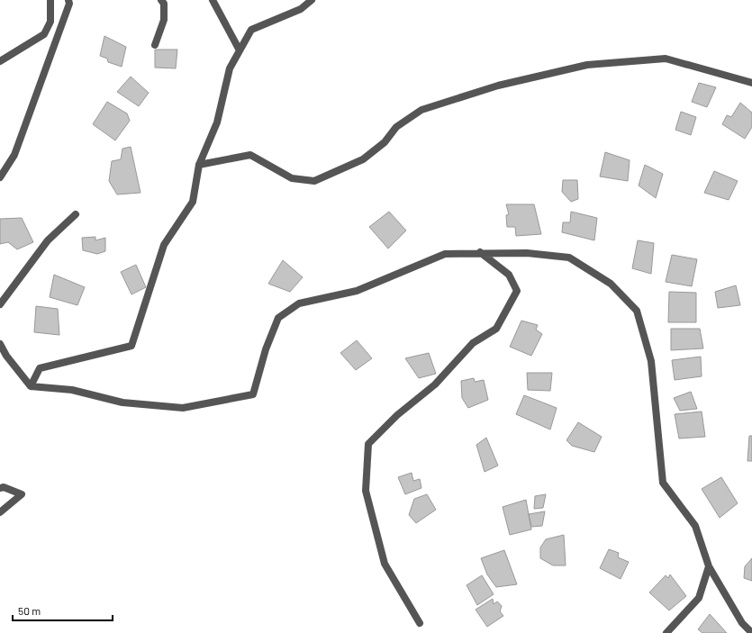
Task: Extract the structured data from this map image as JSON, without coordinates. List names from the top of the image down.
{
  "scale_bar": "50 m"
}
